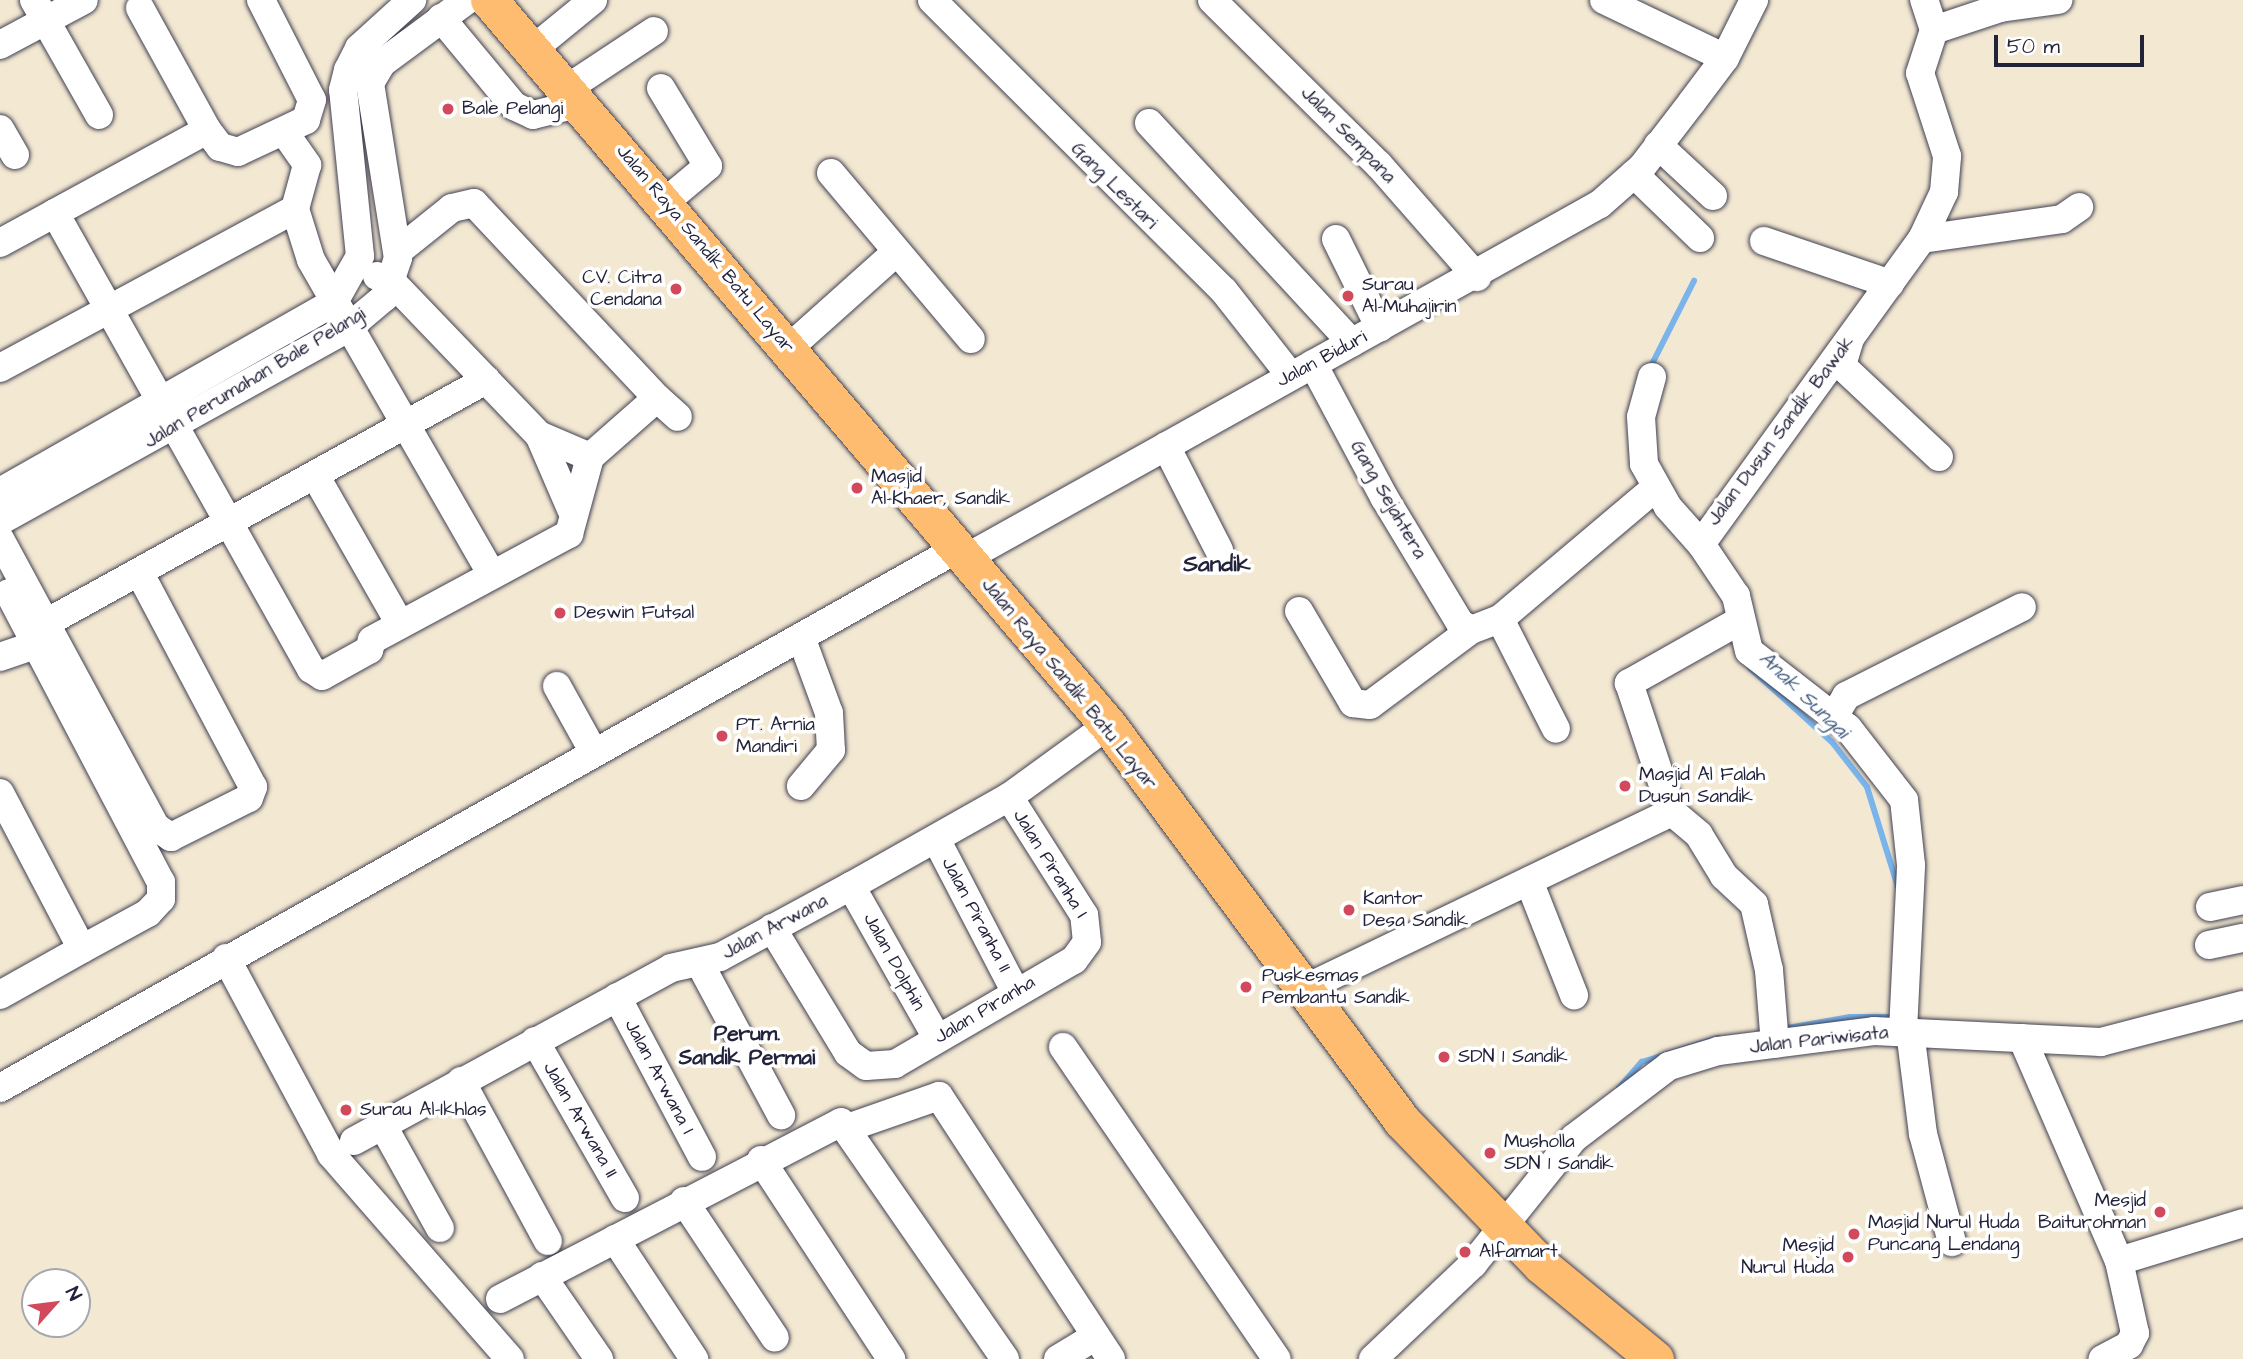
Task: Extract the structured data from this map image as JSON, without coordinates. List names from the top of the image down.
{
  "streets": {
    "main road": ["Jalan Raya Sandik Batu Layar"],
    "street": [
      "Jalan Sempana",
      "Gang Lestari",
      "Jalan Biduri",
      "Jalan Perumahan Bale Pelangi",
      "Jalan Dusun Sandik Bawak",
      "Gang Sejahtera",
      "Jalan Piranha I",
      "Jalan Piranha II",
      "Jalan Arwana",
      "Jalan Dolphin",
      "Jalan Piranha",
      "Jalan Pariwisata",
      "Jalan Arwana I",
      "Jalan Arwana II"
    ]
  },
  "crossings": [
    ["Jalan Sempana", "Jalan Biduri"],
    ["Gang Lestari", "Jalan Biduri"],
    ["Gang Lestari", "Gang Sejahtera"],
    ["Jalan Raya Sandik Batu Layar", "Jalan Biduri"],
    ["Jalan Raya Sandik Batu Layar", "Jalan Arwana"],
    ["Jalan Raya Sandik Batu Layar", "Jalan Pariwisata"],
    ["Jalan Biduri", "Gang Sejahtera"],
    ["Jalan Dusun Sandik Bawak", "Jalan Pariwisata"],
    ["Jalan Piranha I", "Jalan Arwana"],
    ["Jalan Piranha I", "Jalan Piranha"],
    ["Jalan Piranha II", "Jalan Arwana"],
    ["Jalan Piranha II", "Jalan Piranha"],
    ["Jalan Arwana", "Jalan Dolphin"],
    ["Jalan Arwana", "Jalan Piranha"],
    ["Jalan Arwana", "Jalan Arwana I"],
    ["Jalan Arwana", "Jalan Arwana II"],
    ["Jalan Dolphin", "Jalan Piranha"]
  ],
  "districts": ["Sandik", "Perum. Sandik Permai"],
  "water": ["Anak Sungai"],
  "places": [
    "Bale Pelangi",
    "CV. Citra Cendana",
    "Surau Al-Muhajirin",
    "Masjid Al-Khaer, Sandik",
    "Deswin Futsal",
    "PT. Arnia Mandiri",
    "Masjid Al Falah Dusun Sandik",
    "Kantor Desa Sandik",
    "Puskesmas Pembantu Sandik",
    "SDN 1 Sandik",
    "Surau Al-Ikhlas",
    "Musholla SDN 1 Sandik",
    "Mesjid Baiturohman",
    "Masjid Nurul Huda Puncang Lendang",
    "Alfamart",
    "Mesjid Nurul Huda"
  ],
  "scale_bar": "50 m",
  "north": "top right"
}
